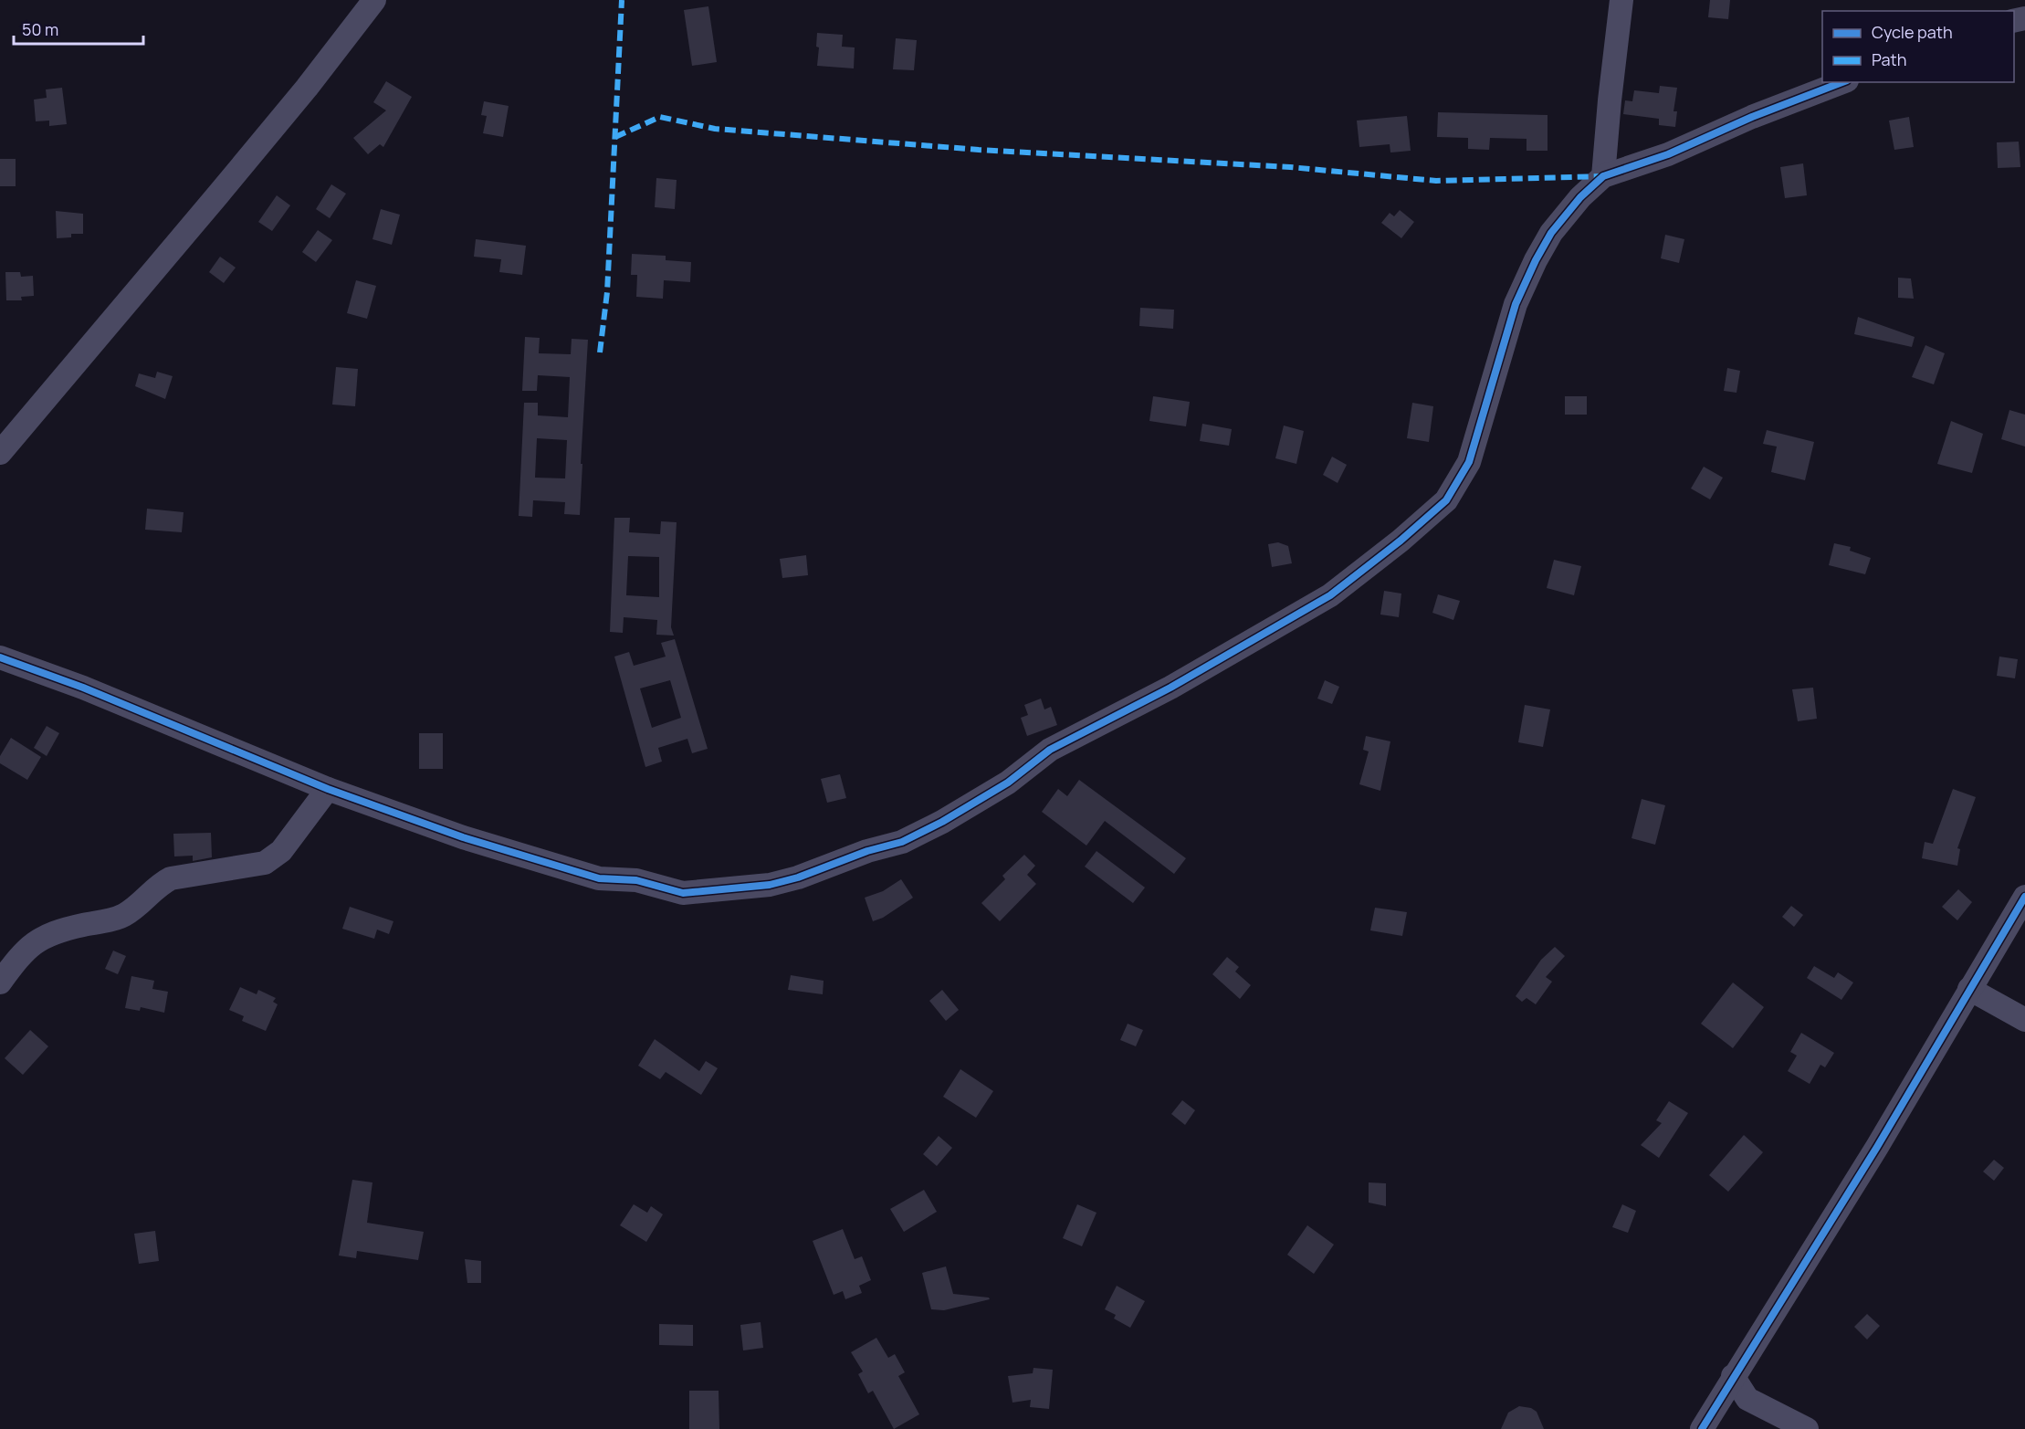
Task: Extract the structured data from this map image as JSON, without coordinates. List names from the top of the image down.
{
  "legend": ["Cycle path", "Path"],
  "scale_bar": "50 m"
}
